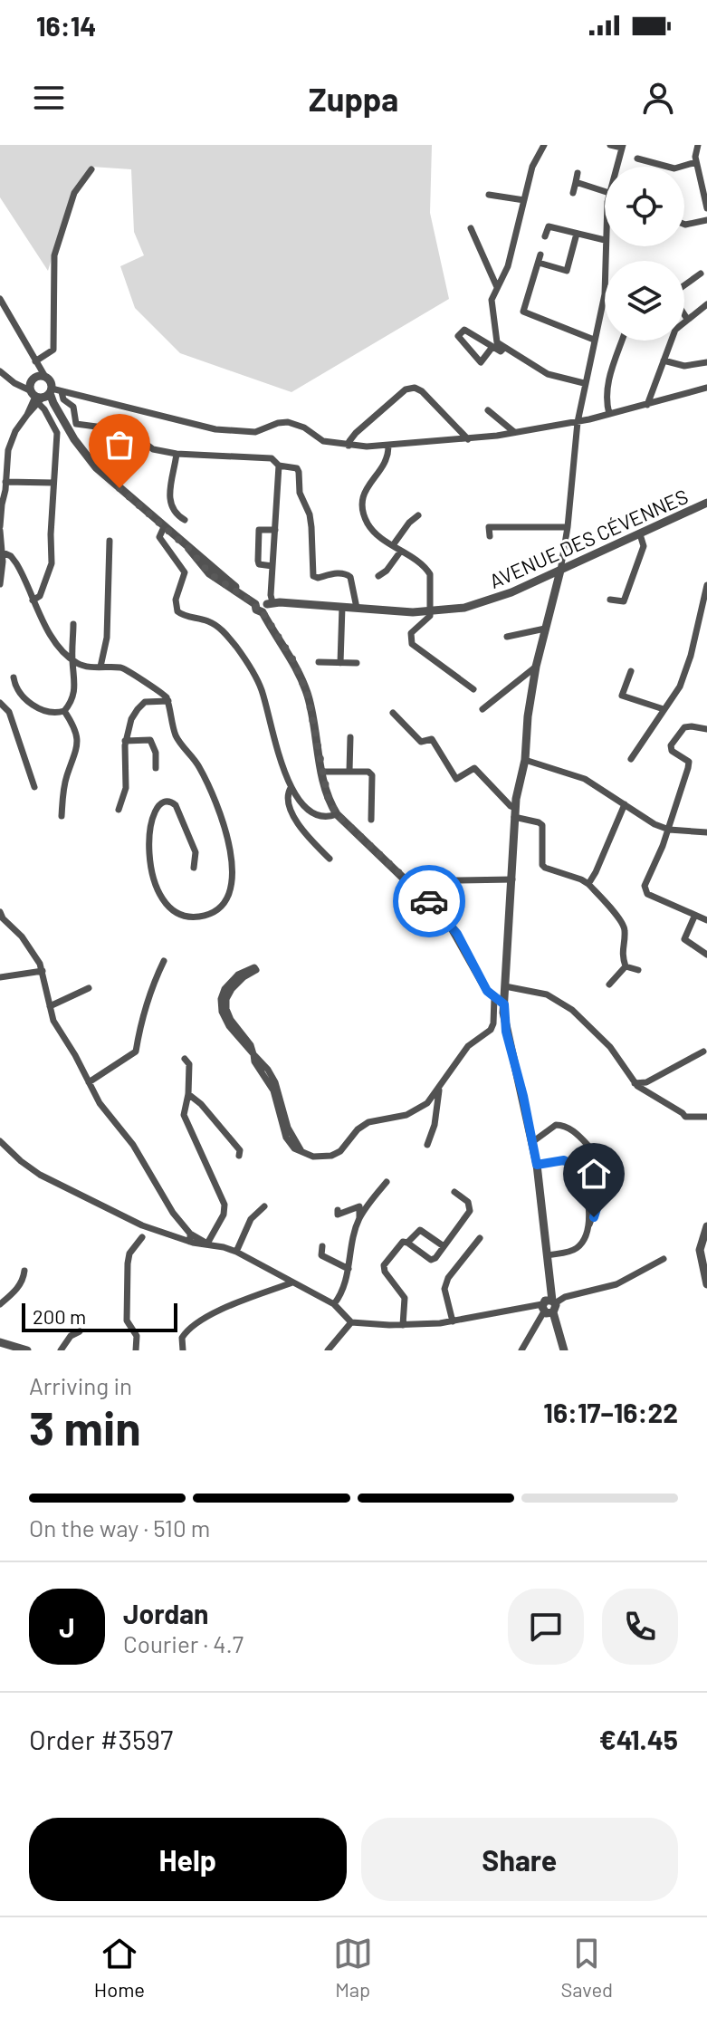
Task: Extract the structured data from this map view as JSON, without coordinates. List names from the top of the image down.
{
  "streets": {
    "street": ["AVENUE DES CÉVENNES"]
  },
  "scale_bar": "200 m",
  "page": {
    "status": "16:14",
    "header": "Zuppa",
    "scale": "200 m",
    "heading": ["3 min", "Arriving in", "16:17–16:22"],
    "panel": [
      "Jordan",
      "Courier · 4.7",
      "Order #3597",
      "€41.45"
    ],
    "bar": "On the way · 510 m",
    "round": "J",
    "buttons": ["Help", "Share"],
    "tabs": ["Home", "Map", "Saved"]
  }
}
